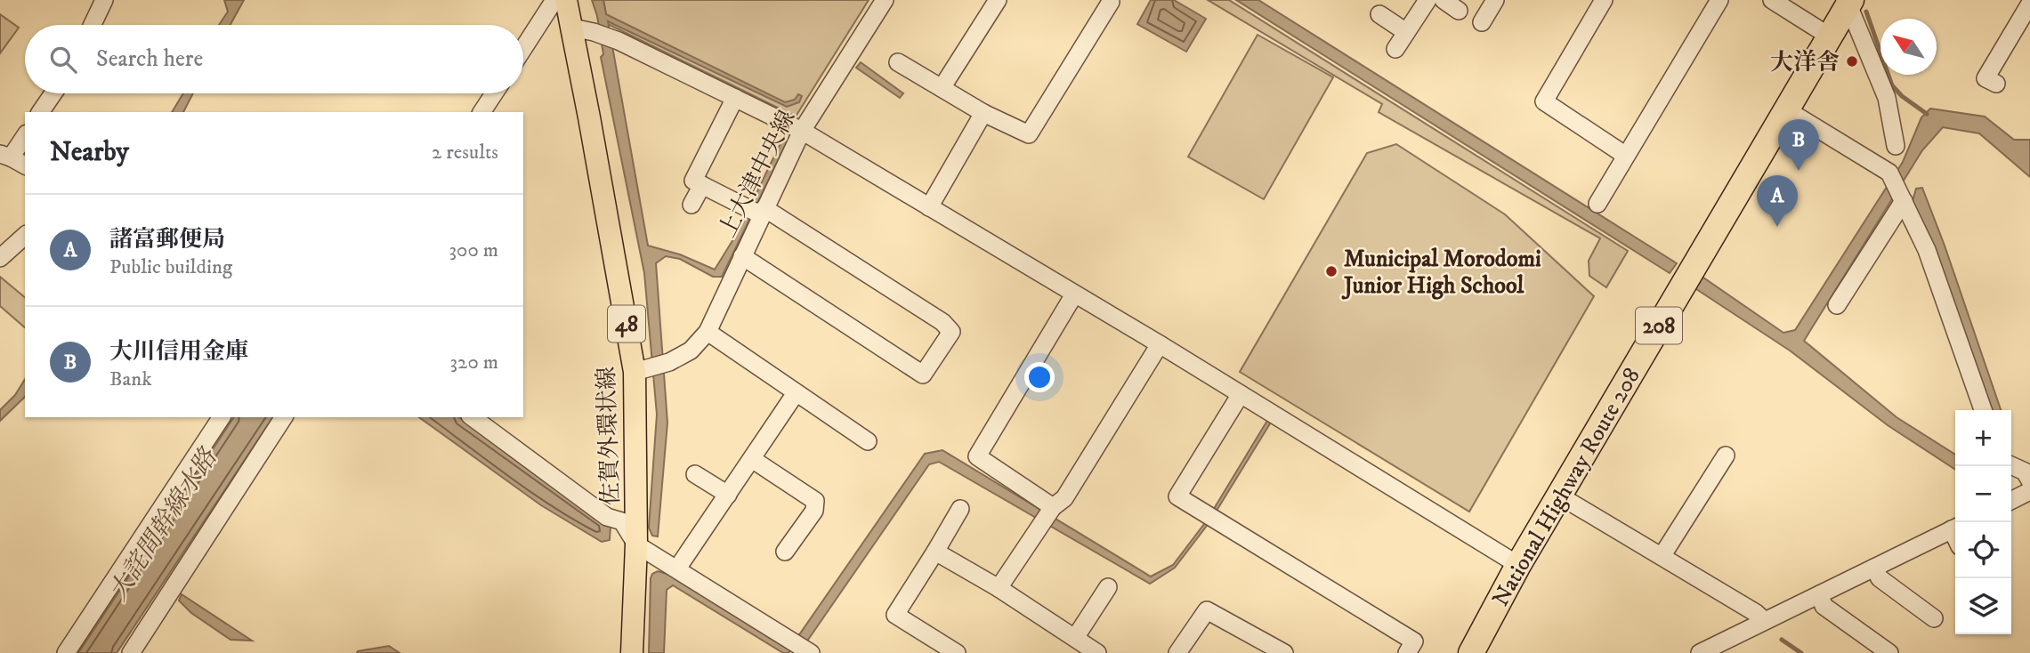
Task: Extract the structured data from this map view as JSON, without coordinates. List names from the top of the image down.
{
  "streets": {
    "highway": ["208", "National Highway Route 208"],
    "main road": ["48", "佐賀外環状線"],
    "street": ["上大津中央線"]
  },
  "crossings": [
    ["上大津中央線", "佐賀外環状線"]
  ],
  "water": ["大詫間幹線水路"],
  "places": ["大洋舎", "Municipal Morodomi Junior High School"],
  "north": "top left",
  "page": {
    "search": "Search here",
    "heading": ["Nearby", "2 results"],
    "pins": ["B", "A"],
    "list": [
      {
        "mark": "A",
        "name": "諸富郵便局",
        "note": "Public building",
        "value": "300 m"
      },
      {
        "mark": "B",
        "name": "大川信用金庫",
        "note": "Bank",
        "value": "320 m"
      }
    ],
    "map_buttons": ["+", "−"]
  }
}
